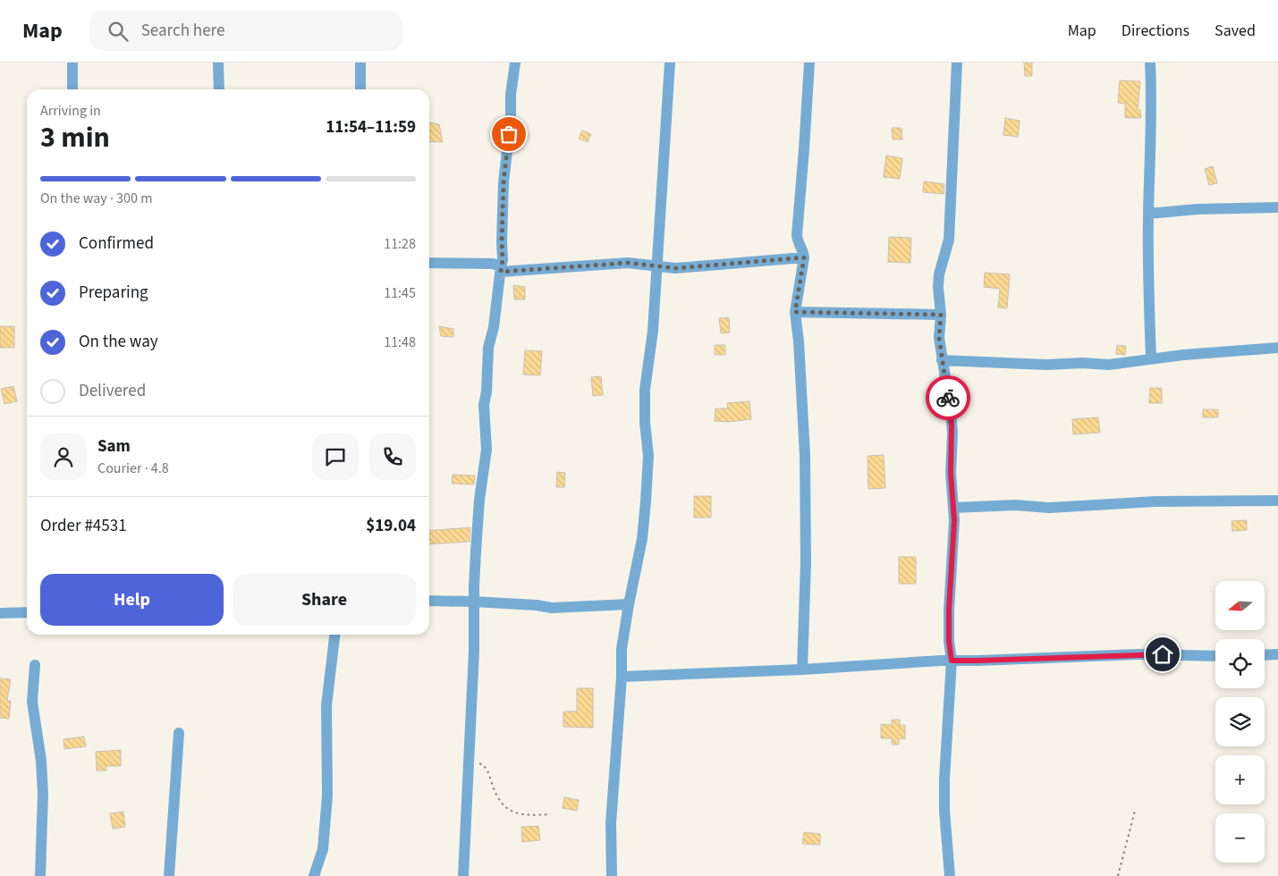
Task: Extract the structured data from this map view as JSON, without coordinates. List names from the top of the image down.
{
  "north": "left",
  "page": {
    "header": "Map",
    "search": "Search here",
    "nav": ["Map", "Directions", "Saved"],
    "heading": ["3 min", "Arriving in", "11:54–11:59"],
    "panel": [
      "Sam",
      "Courier · 4.8",
      "Order #4531",
      "$19.04"
    ],
    "bar": "On the way · 300 m",
    "list": [
      ["Confirmed", "11:28"],
      ["Preparing", "11:45"],
      ["On the way", "11:48"],
      "Delivered"
    ],
    "buttons": ["Help", "Share"],
    "map_buttons": ["+", "−"]
  }
}
